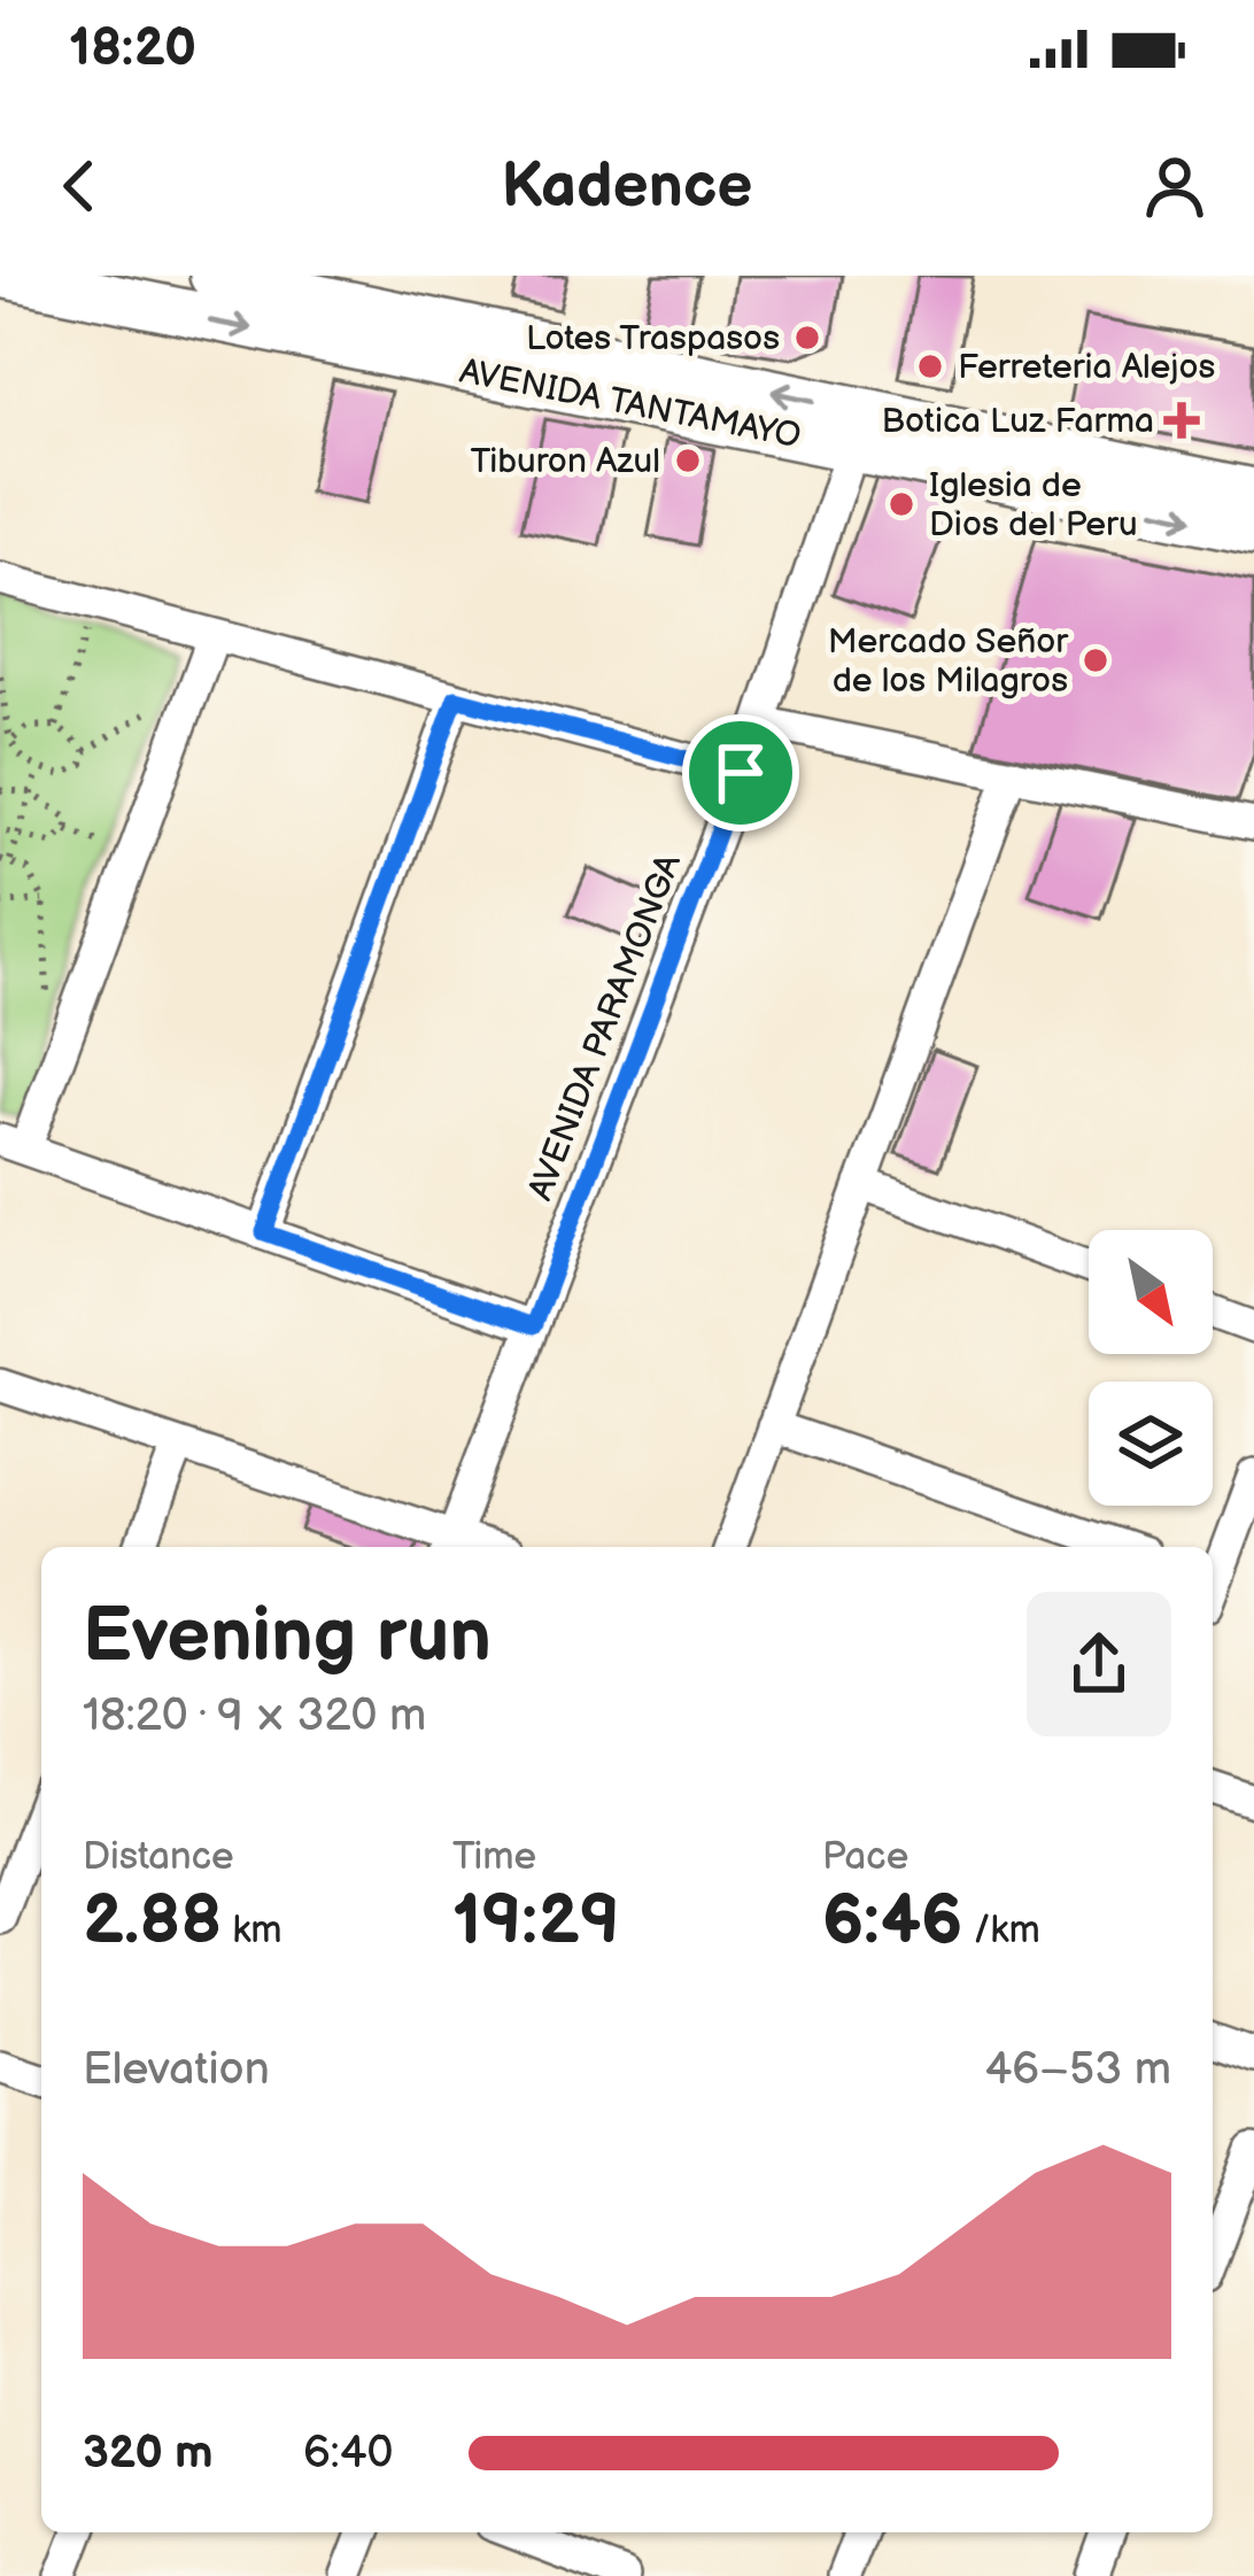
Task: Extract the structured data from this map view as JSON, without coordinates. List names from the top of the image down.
{
  "streets": {
    "street": ["AVENIDA TANTAMAYO", "AVENIDA PARAMONGA"]
  },
  "crossings": [
    ["AVENIDA TANTAMAYO", "AVENIDA PARAMONGA"]
  ],
  "places": {
    "other": [
      "Lotes Traspasos",
      "Ferreteria Alejos",
      "Tiburon Azul",
      "Iglesia de Dios del Peru",
      "Mercado Señor de los Milagros"
    ],
    "health": ["Botica Luz Farma"]
  },
  "north": "bottom right",
  "page": {
    "status": "18:20",
    "header": "Kadence",
    "heading": ["Evening run", "18:20 · 9 × 320 m"],
    "stats": [
      ["Distance", "2.88 km"],
      ["Time", "19:29"],
      ["Pace", "6:46 /km"]
    ],
    "chart": ["Elevation", "46–53 m"],
    "list": [
      {
        "name": "320 m",
        "note": "6:40"
      }
    ]
  }
}
